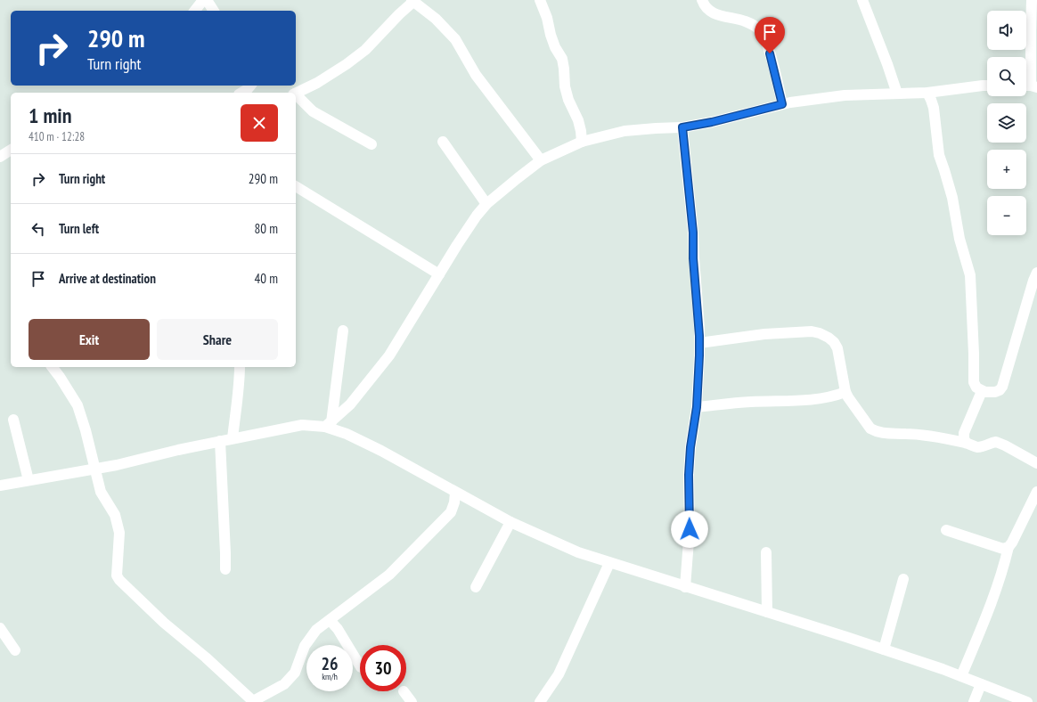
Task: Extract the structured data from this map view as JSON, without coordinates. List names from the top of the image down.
{
  "page": {
    "map_buttons": ["+", "−"],
    "turn": ["290 m", "Turn right"],
    "heading": ["1 min", "410 m · 12:28"],
    "list": [
      {
        "name": "Turn right",
        "value": "290 m"
      },
      {
        "name": "Turn left",
        "value": "80 m"
      },
      {
        "name": "Arrive at destination",
        "value": "40 m"
      }
    ],
    "buttons": ["Exit", "Share"],
    "speed": "26 km/h",
    "limit": "30"
  }
}
